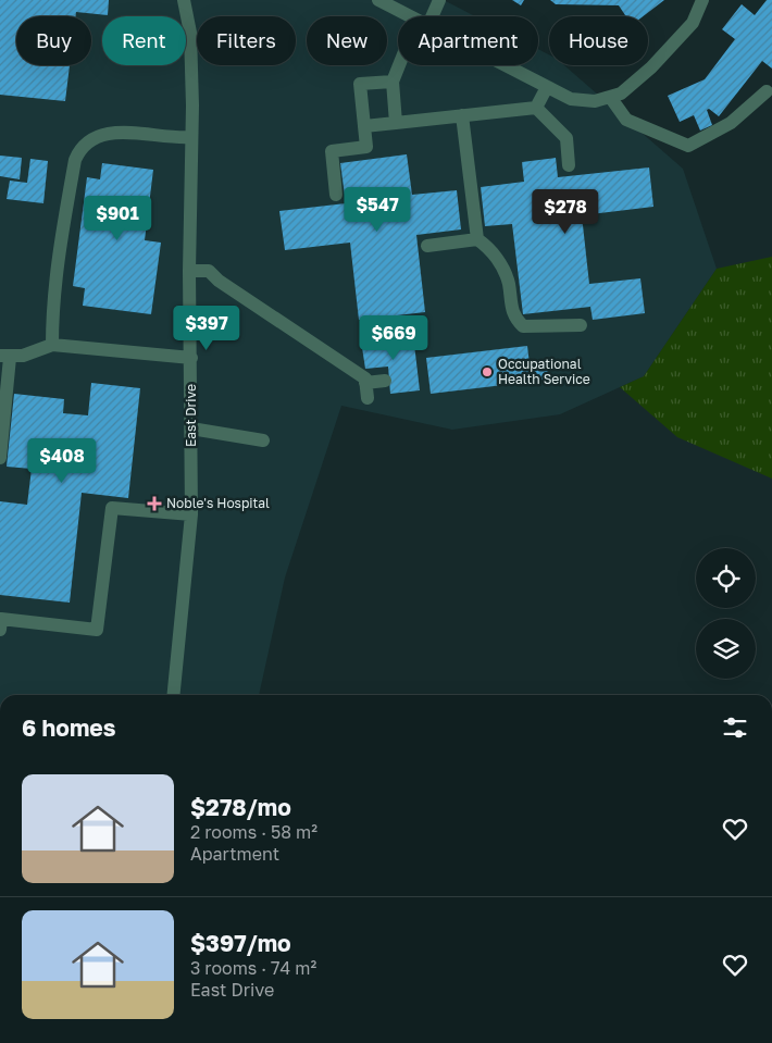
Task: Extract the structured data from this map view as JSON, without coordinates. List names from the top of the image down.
{
  "streets": {
    "street": ["East Drive"]
  },
  "places": {
    "other": ["Occupational Health Service"],
    "health": ["Noble's Hospital"]
  },
  "page": {
    "chip": [
      "Buy",
      "Rent",
      "Filters",
      "New",
      "Apartment",
      "House"
    ],
    "price": [
      "$547",
      "$278",
      "$901",
      "$397",
      "$669",
      "$408"
    ],
    "heading": "6 homes",
    "list": [
      {
        "name": "$278/mo",
        "note": "2 rooms · 58 m² · Apartment"
      },
      {
        "name": "$397/mo",
        "note": "3 rooms · 74 m² · East Drive"
      }
    ]
  }
}
